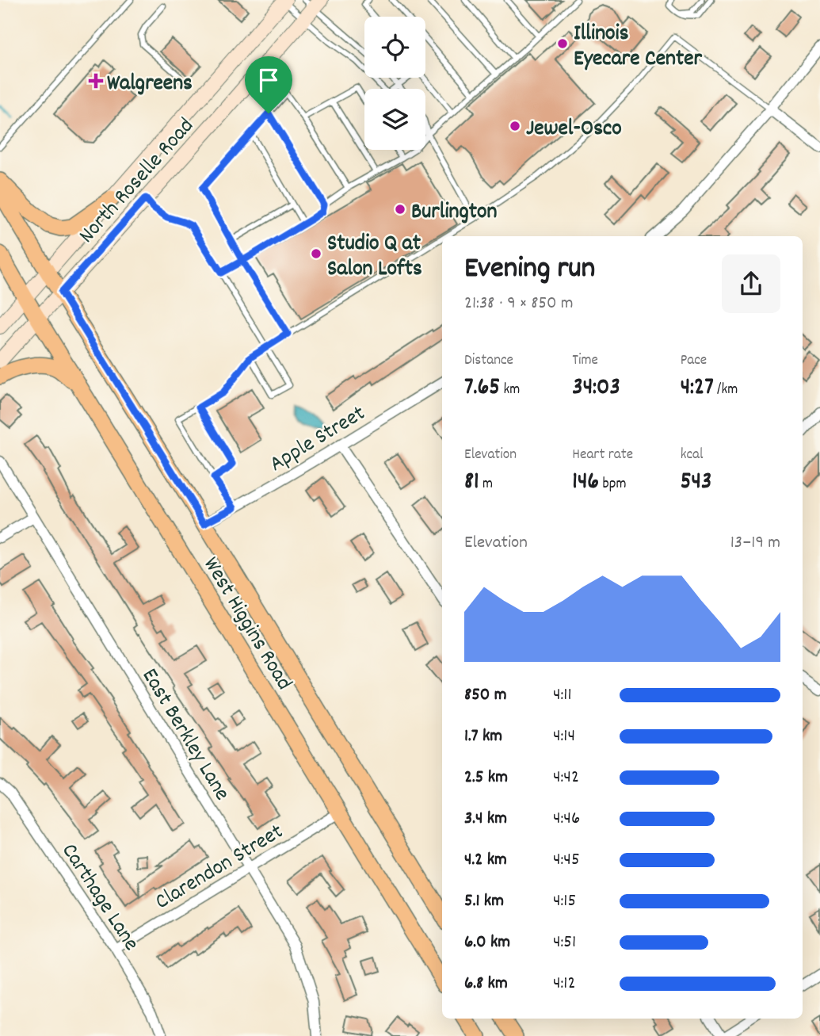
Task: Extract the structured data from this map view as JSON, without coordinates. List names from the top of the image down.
{
  "streets": {
    "main road": ["North Roselle Road", "West Higgins Road"],
    "street": [
      "Apple Street",
      "East Berkley Lane",
      "Clarendon Street",
      "Carthage Lane"
    ]
  },
  "crossings": [
    ["North Roselle Road", "West Higgins Road"],
    ["Apple Street", "West Higgins Road"],
    ["West Higgins Road", "Clarendon Street"],
    ["East Berkley Lane", "Clarendon Street"],
    ["Clarendon Street", "Carthage Lane"]
  ],
  "places": {
    "other": [
      "Illinois Eyecare Center",
      "Jewel-Osco",
      "Burlington",
      "Studio Q at Salon Lofts"
    ],
    "health": ["Walgreens"]
  },
  "page": {
    "heading": ["Evening run", "21:38 · 9 × 850 m"],
    "stats": [
      ["Distance", "7.65 km"],
      ["Time", "34:03"],
      ["Pace", "4:27 /km"],
      ["Elevation", "81 m"],
      ["Heart rate", "146 bpm"],
      ["kcal", "543"]
    ],
    "chart": ["Elevation", "13–19 m"],
    "list": [
      {
        "name": "850 m",
        "note": "4:11"
      },
      {
        "name": "1.7 km",
        "note": "4:14"
      },
      {
        "name": "2.5 km",
        "note": "4:42"
      },
      {
        "name": "3.4 km",
        "note": "4:46"
      },
      {
        "name": "4.2 km",
        "note": "4:45"
      },
      {
        "name": "5.1 km",
        "note": "4:15"
      },
      {
        "name": "6.0 km",
        "note": "4:51"
      },
      {
        "name": "6.8 km",
        "note": "4:12"
      }
    ]
  }
}
